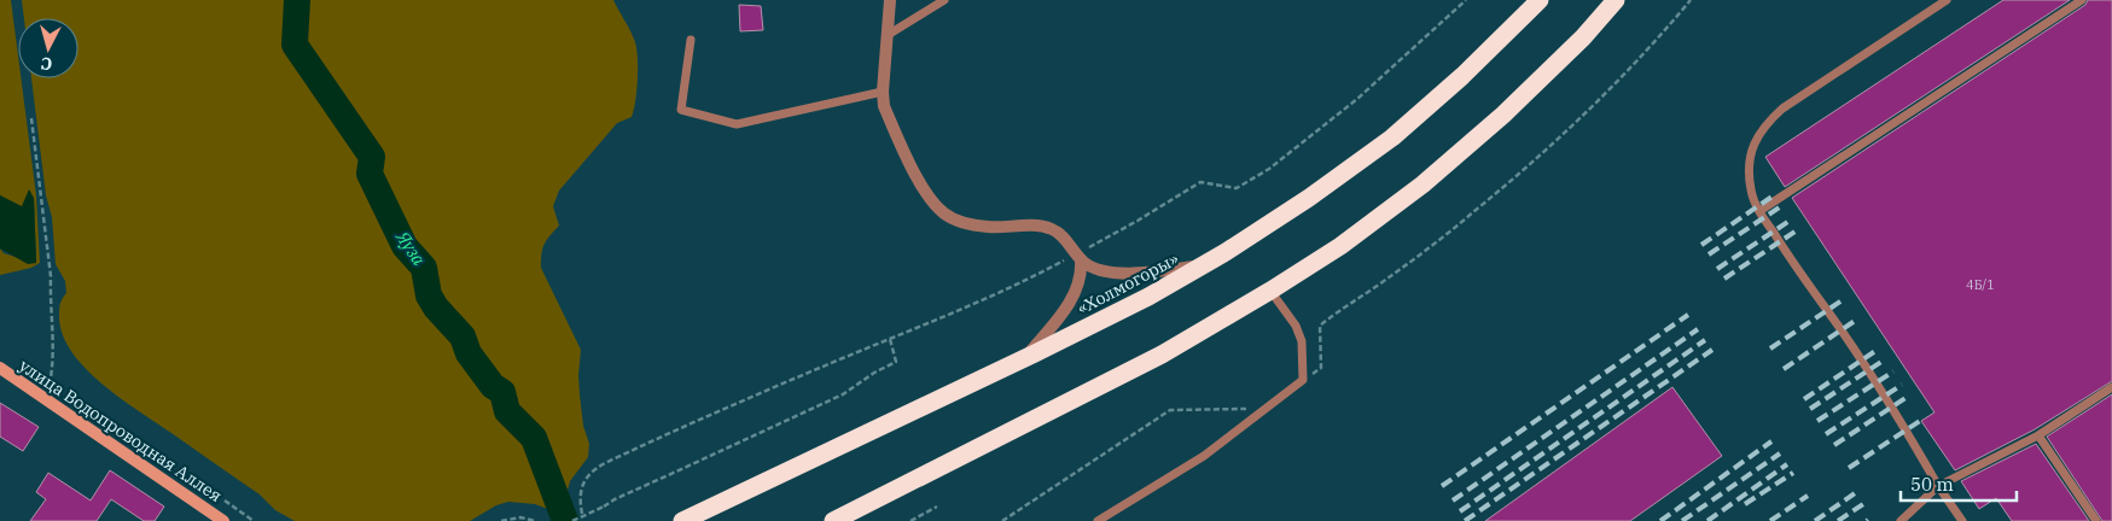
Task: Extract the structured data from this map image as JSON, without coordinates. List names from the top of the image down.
{
  "streets": {
    "highway": ["«Холмогоры»"],
    "street": ["улица Водопроводная Аллея"]
  },
  "water": ["Яуза"],
  "house_numbers": ["4Б/1"],
  "scale_bar": "50 m",
  "north": "bottom"
}
